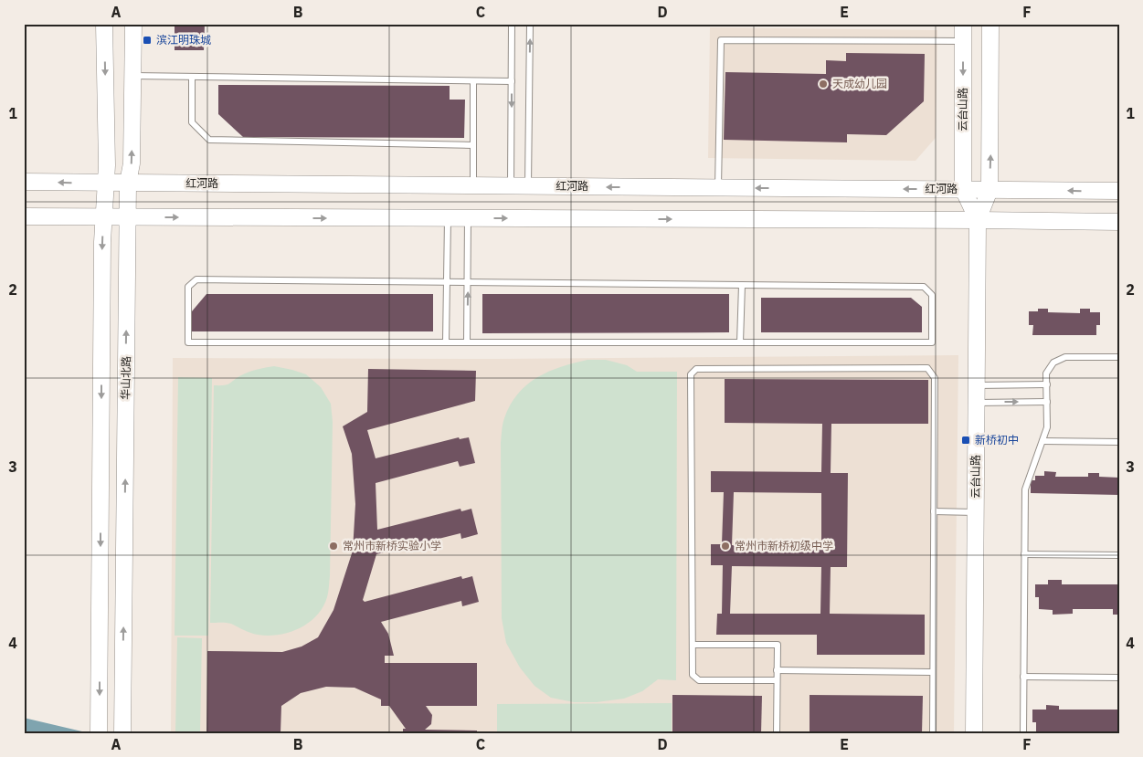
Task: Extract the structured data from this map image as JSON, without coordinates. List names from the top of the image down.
{
  "streets": {
    "street": ["云台山路", "红河路", "华山北路"]
  },
  "crossings": [
    ["云台山路", "红河路"],
    ["红河路", "华山北路"]
  ],
  "places": {
    "transit": ["滨江明珠城", "新桥初中"],
    "other": ["天成幼儿园", "常州市新桥实验小学", "常州市新桥初级中学"]
  },
  "grid": {
    "columns": [
      "A",
      "B",
      "C",
      "D",
      "E",
      "F"
    ],
    "rows": [
      "1",
      "2",
      "3",
      "4"
    ]
  }
}
